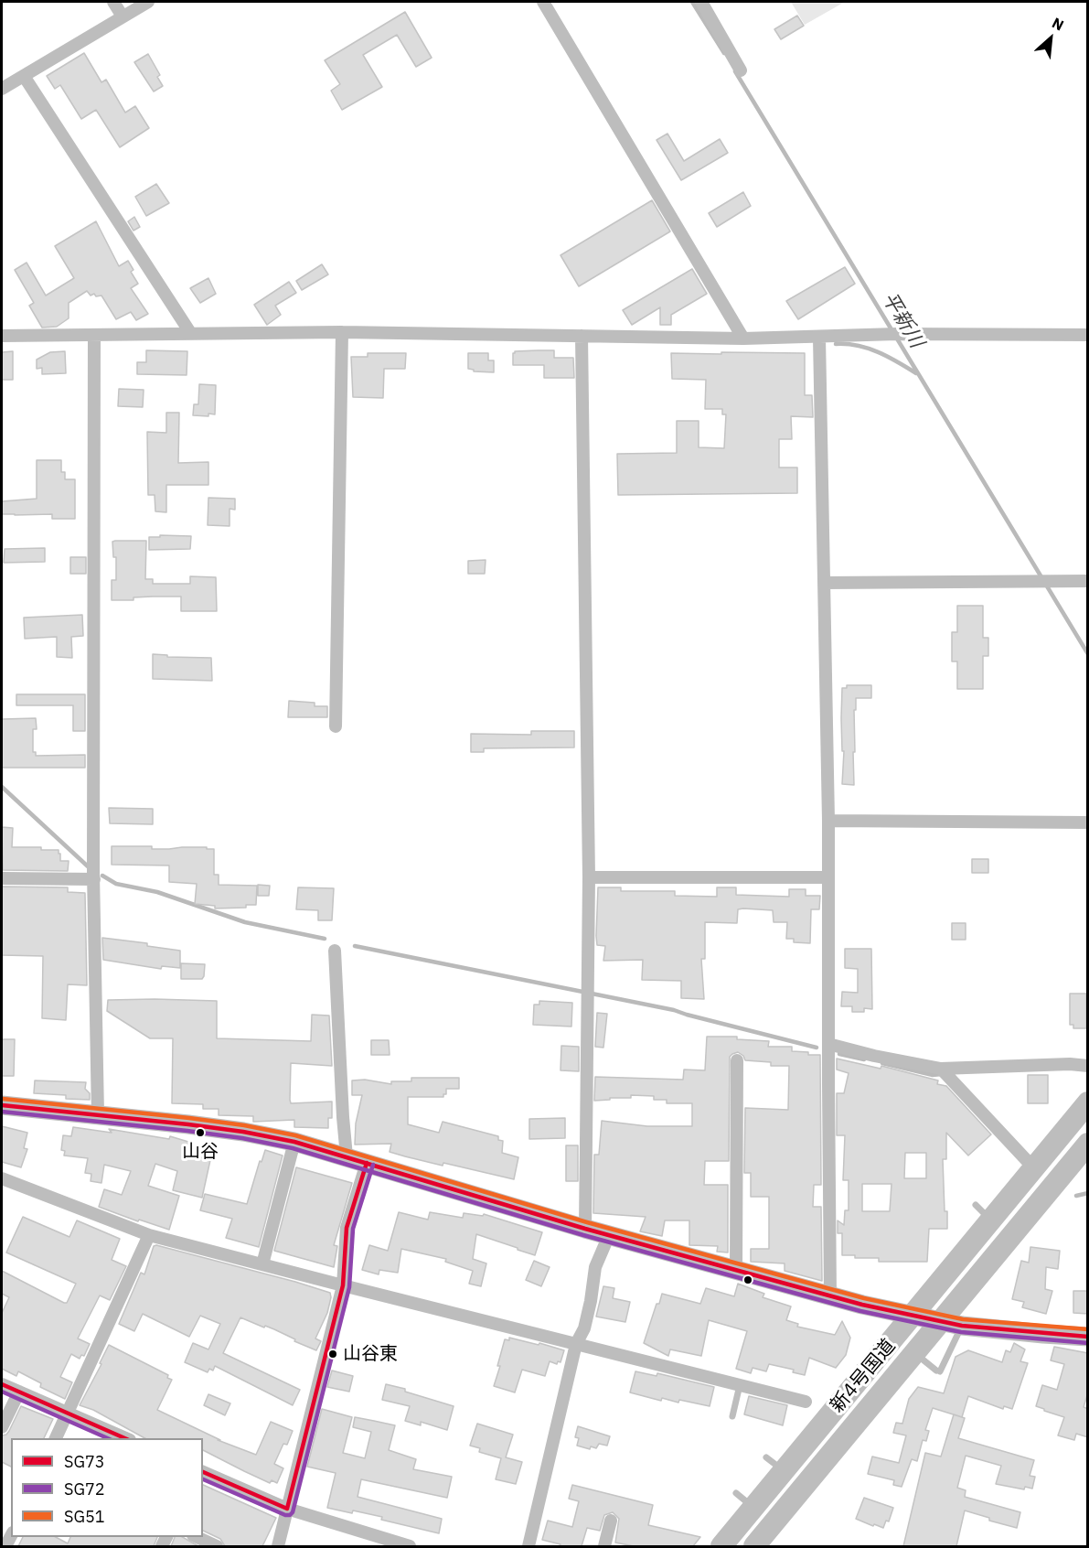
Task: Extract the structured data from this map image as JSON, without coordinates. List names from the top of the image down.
{
  "streets": {
    "highway": ["新4号国道"]
  },
  "water": ["平新川"],
  "places": ["山谷", "山谷東"],
  "lines": ["transit line SG51", "transit line SG73", "transit line SG72"],
  "legend": ["SG73", "SG72", "SG51"],
  "north": "top right"
}
